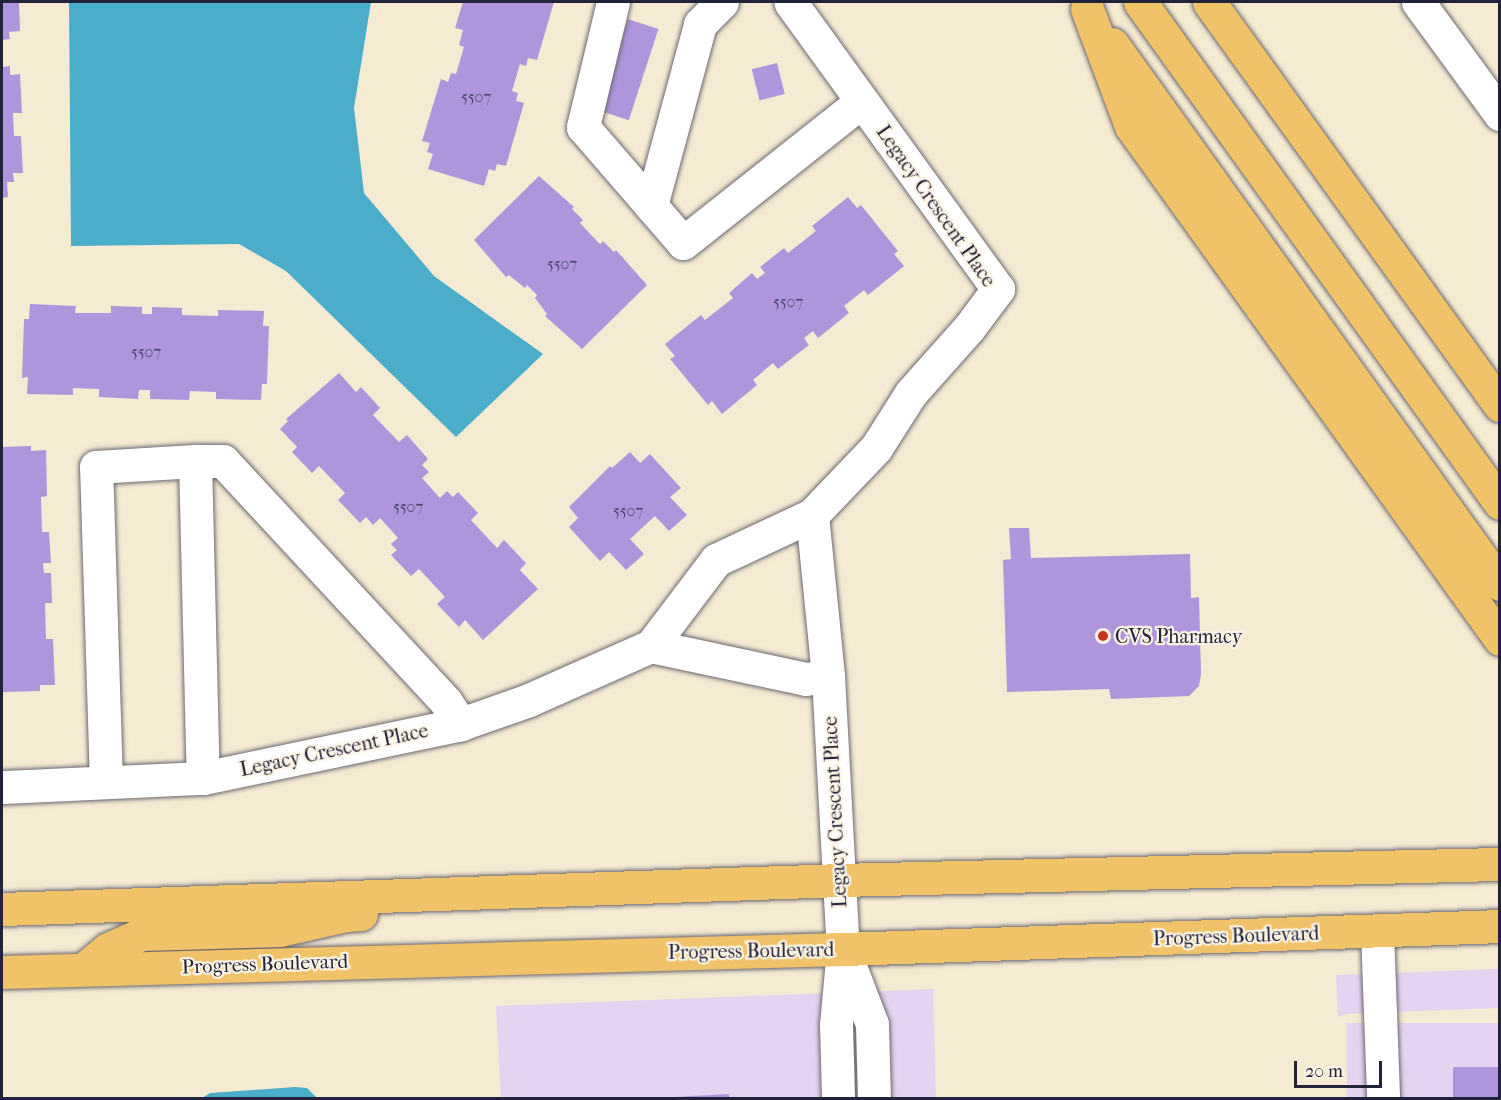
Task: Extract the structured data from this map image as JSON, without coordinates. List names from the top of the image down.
{
  "streets": {
    "main road": ["Progress Boulevard"],
    "street": ["Legacy Crescent Place"]
  },
  "crossings": [
    ["Legacy Crescent Place", "Progress Boulevard"]
  ],
  "places": ["CVS Pharmacy"],
  "house_numbers": [
    "5507",
    "5507",
    "5507",
    "5507",
    "5507",
    "5507"
  ],
  "scale_bar": "20 m"
}
